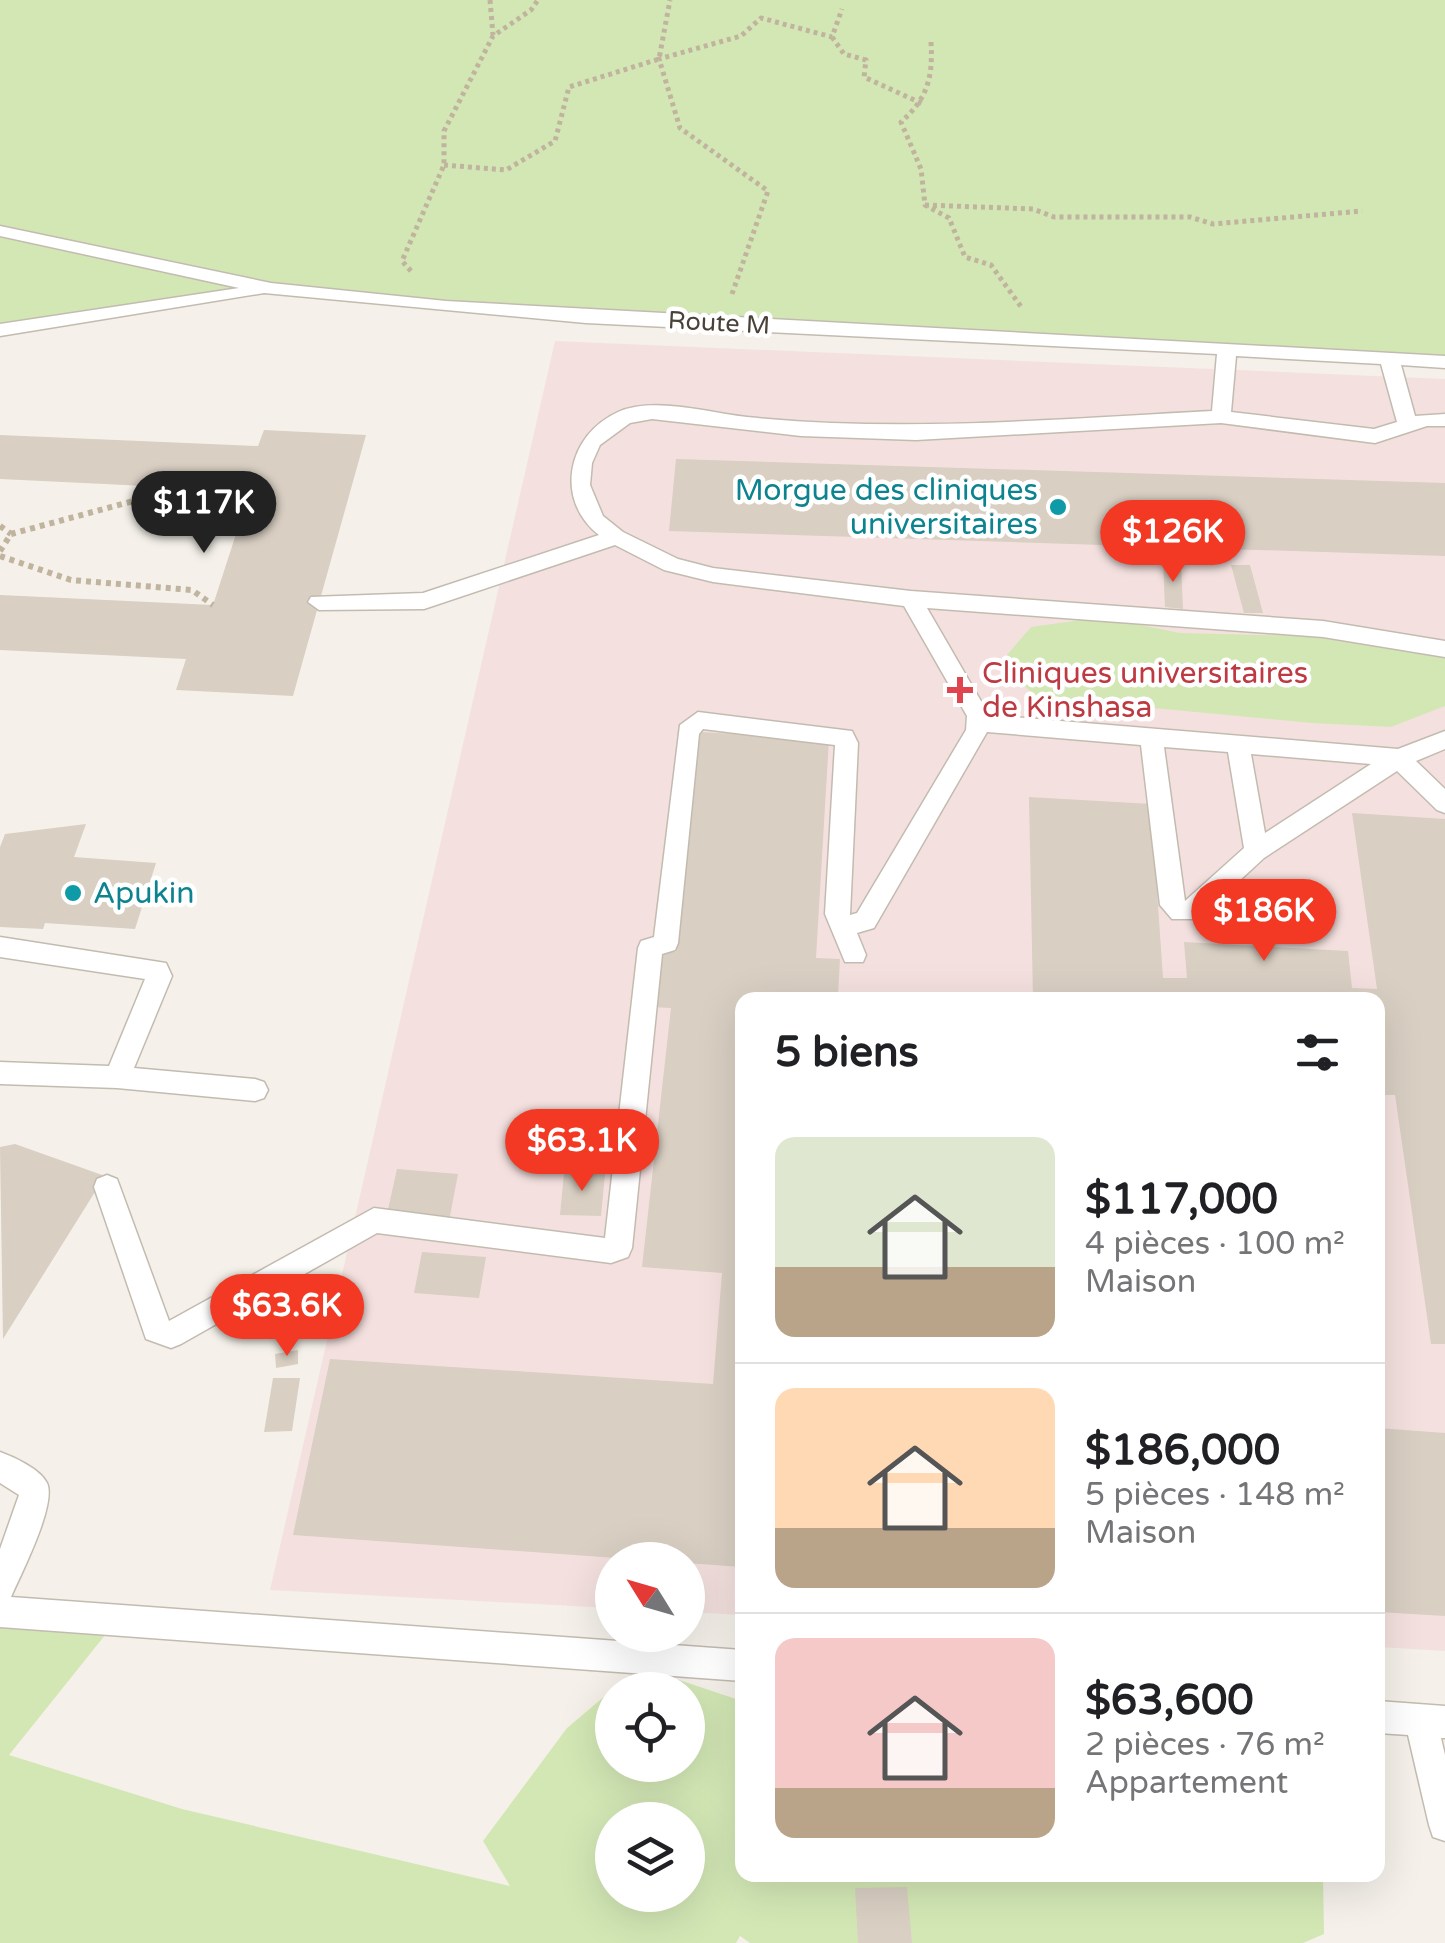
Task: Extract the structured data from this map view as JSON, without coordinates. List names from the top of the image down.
{
  "streets": {
    "lane": ["Route M"]
  },
  "places": {
    "other": ["Morgue des cliniques universitaires", "Apukin"],
    "health": ["Cliniques universitaires de Kinshasa"]
  },
  "north": "top left",
  "page": {
    "price": [
      "$117K",
      "$126K",
      "$186K",
      "$63.1K",
      "$63.6K"
    ],
    "heading": "5 biens",
    "list": [
      {
        "name": "$117,000",
        "note": "4 pièces · 100 m² · Maison"
      },
      {
        "name": "$186,000",
        "note": "5 pièces · 148 m² · Maison"
      },
      {
        "name": "$63,600",
        "note": "2 pièces · 76 m² · Appartement"
      }
    ]
  }
}
